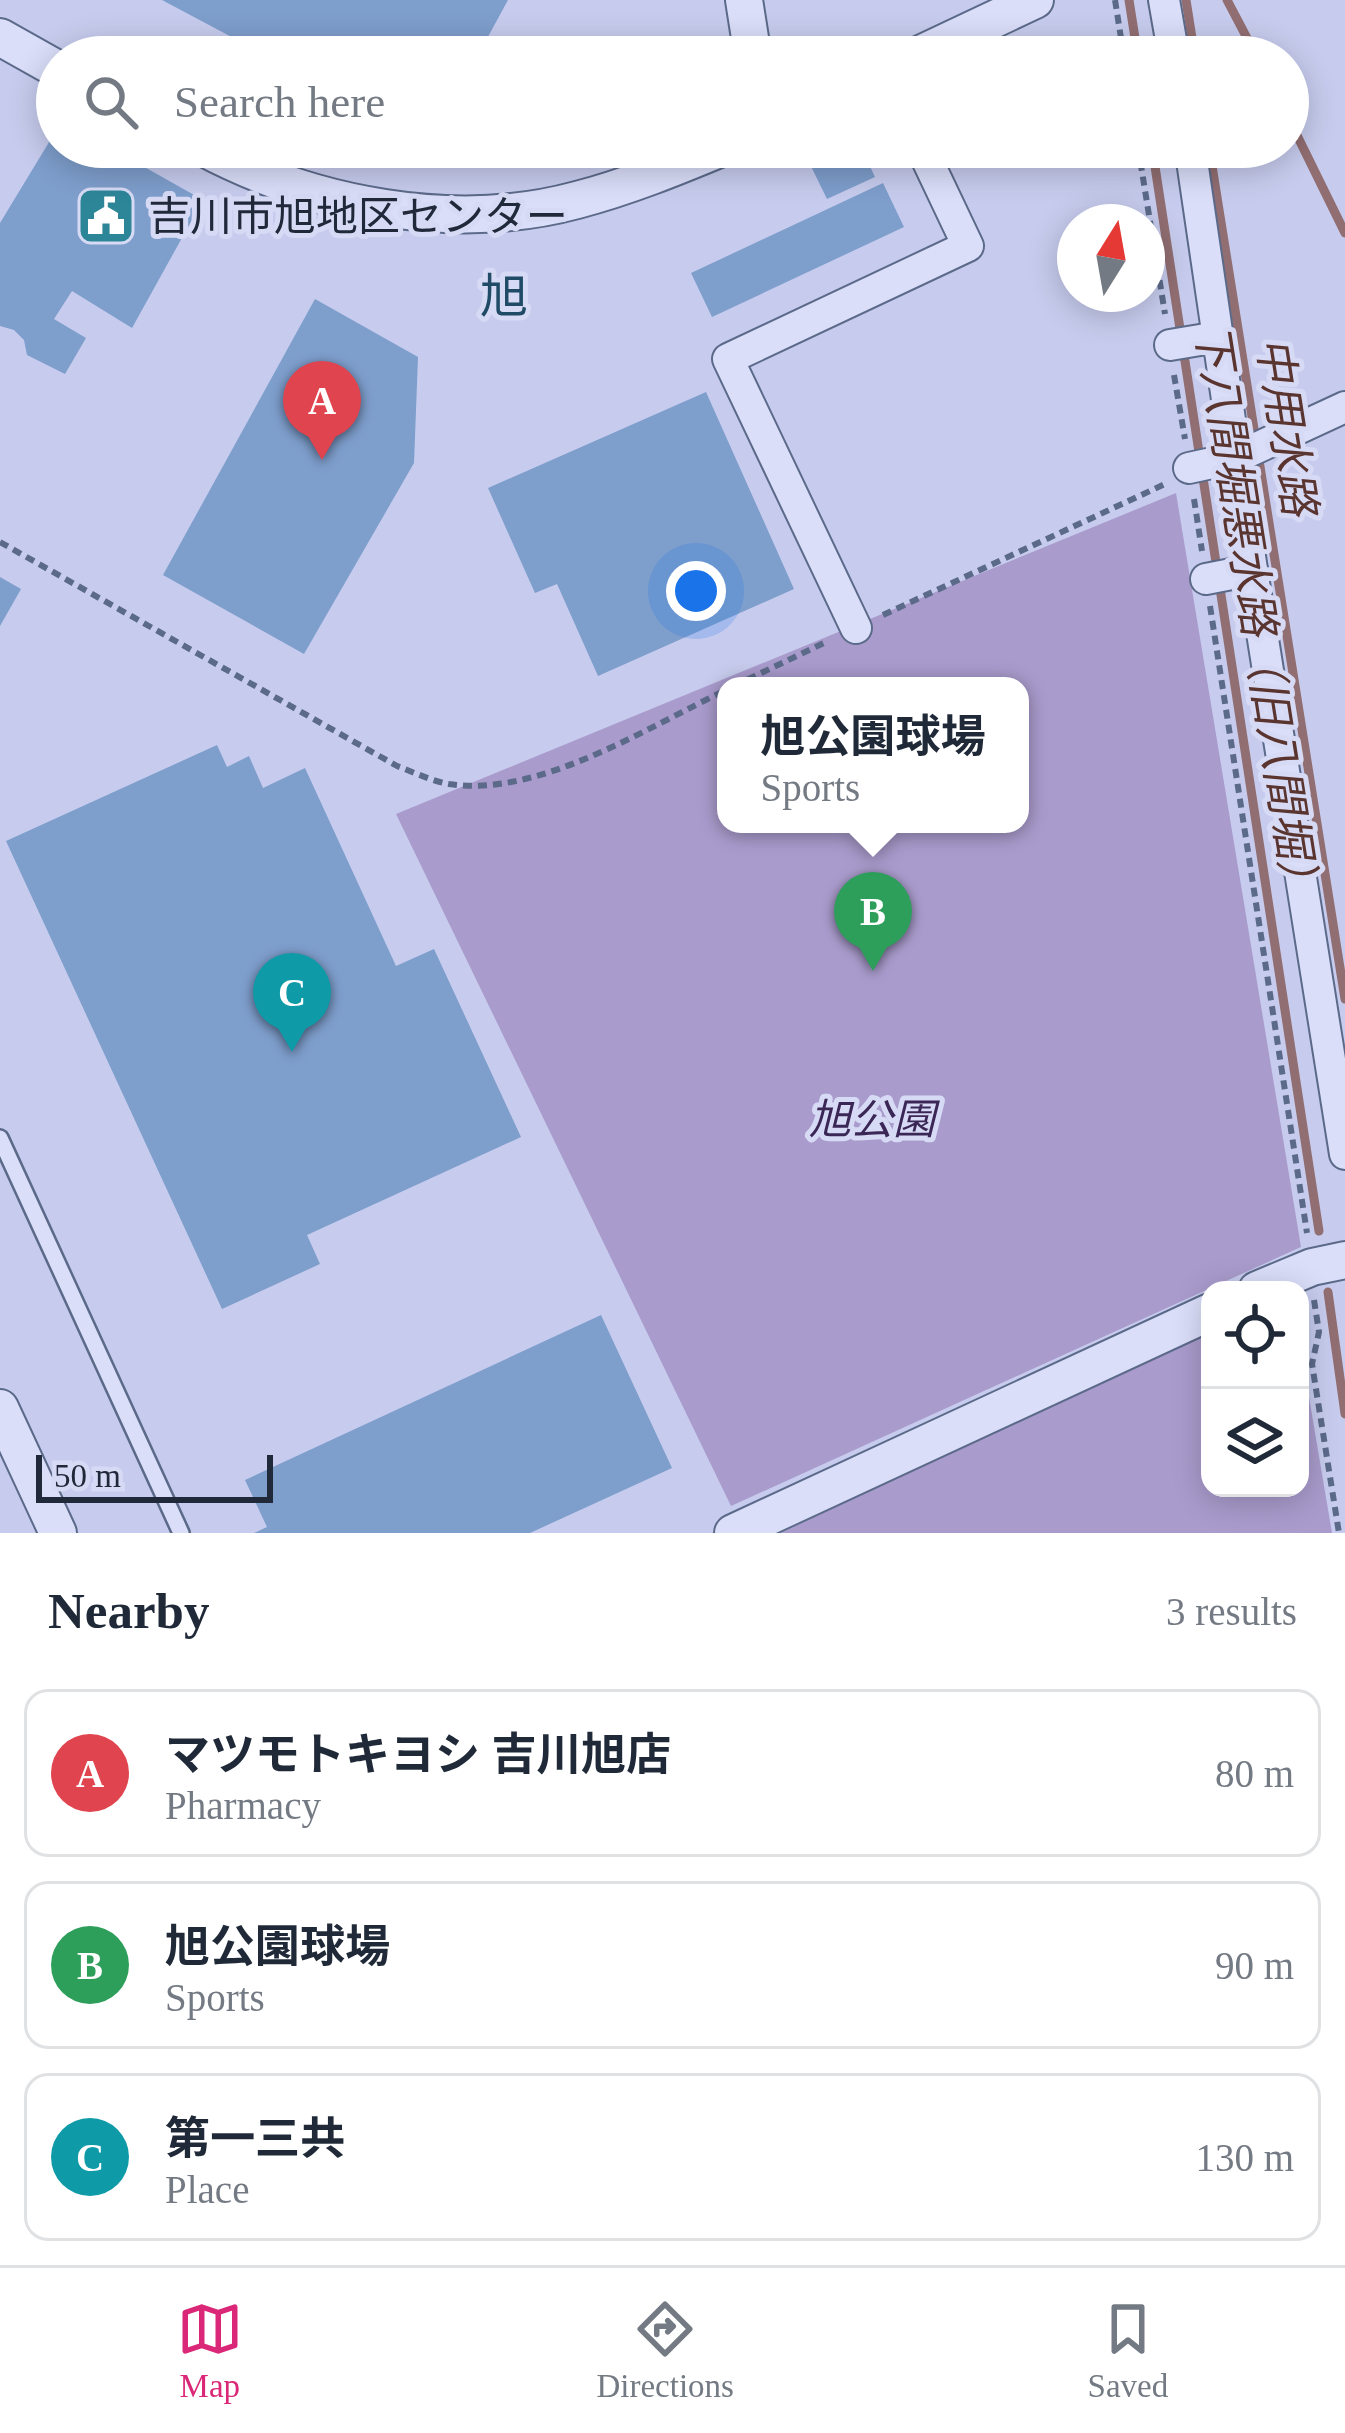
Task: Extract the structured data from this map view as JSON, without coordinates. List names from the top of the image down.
{
  "districts": ["旭"],
  "water": ["中用水路", "下八間堀悪水路（旧八間堀）"],
  "parks": ["旭公園"],
  "places": {
    "public building": ["吉川市旭地区センター"]
  },
  "scale_bar": "50 m",
  "north": "top",
  "page": {
    "search": "Search here",
    "pins": ["A", "B", "C"],
    "popup": ["旭公園球場", "Sports"],
    "scale": "50 m",
    "heading": ["Nearby", "3 results"],
    "list": [
      {
        "mark": "A",
        "name": "マツモトキヨシ 吉川旭店",
        "note": "Pharmacy",
        "value": "80 m"
      },
      {
        "mark": "B",
        "name": "旭公園球場",
        "note": "Sports",
        "value": "90 m"
      },
      {
        "mark": "C",
        "name": "第一三共",
        "note": "Place",
        "value": "130 m"
      }
    ],
    "nav": ["Map", "Directions", "Saved"]
  }
}
